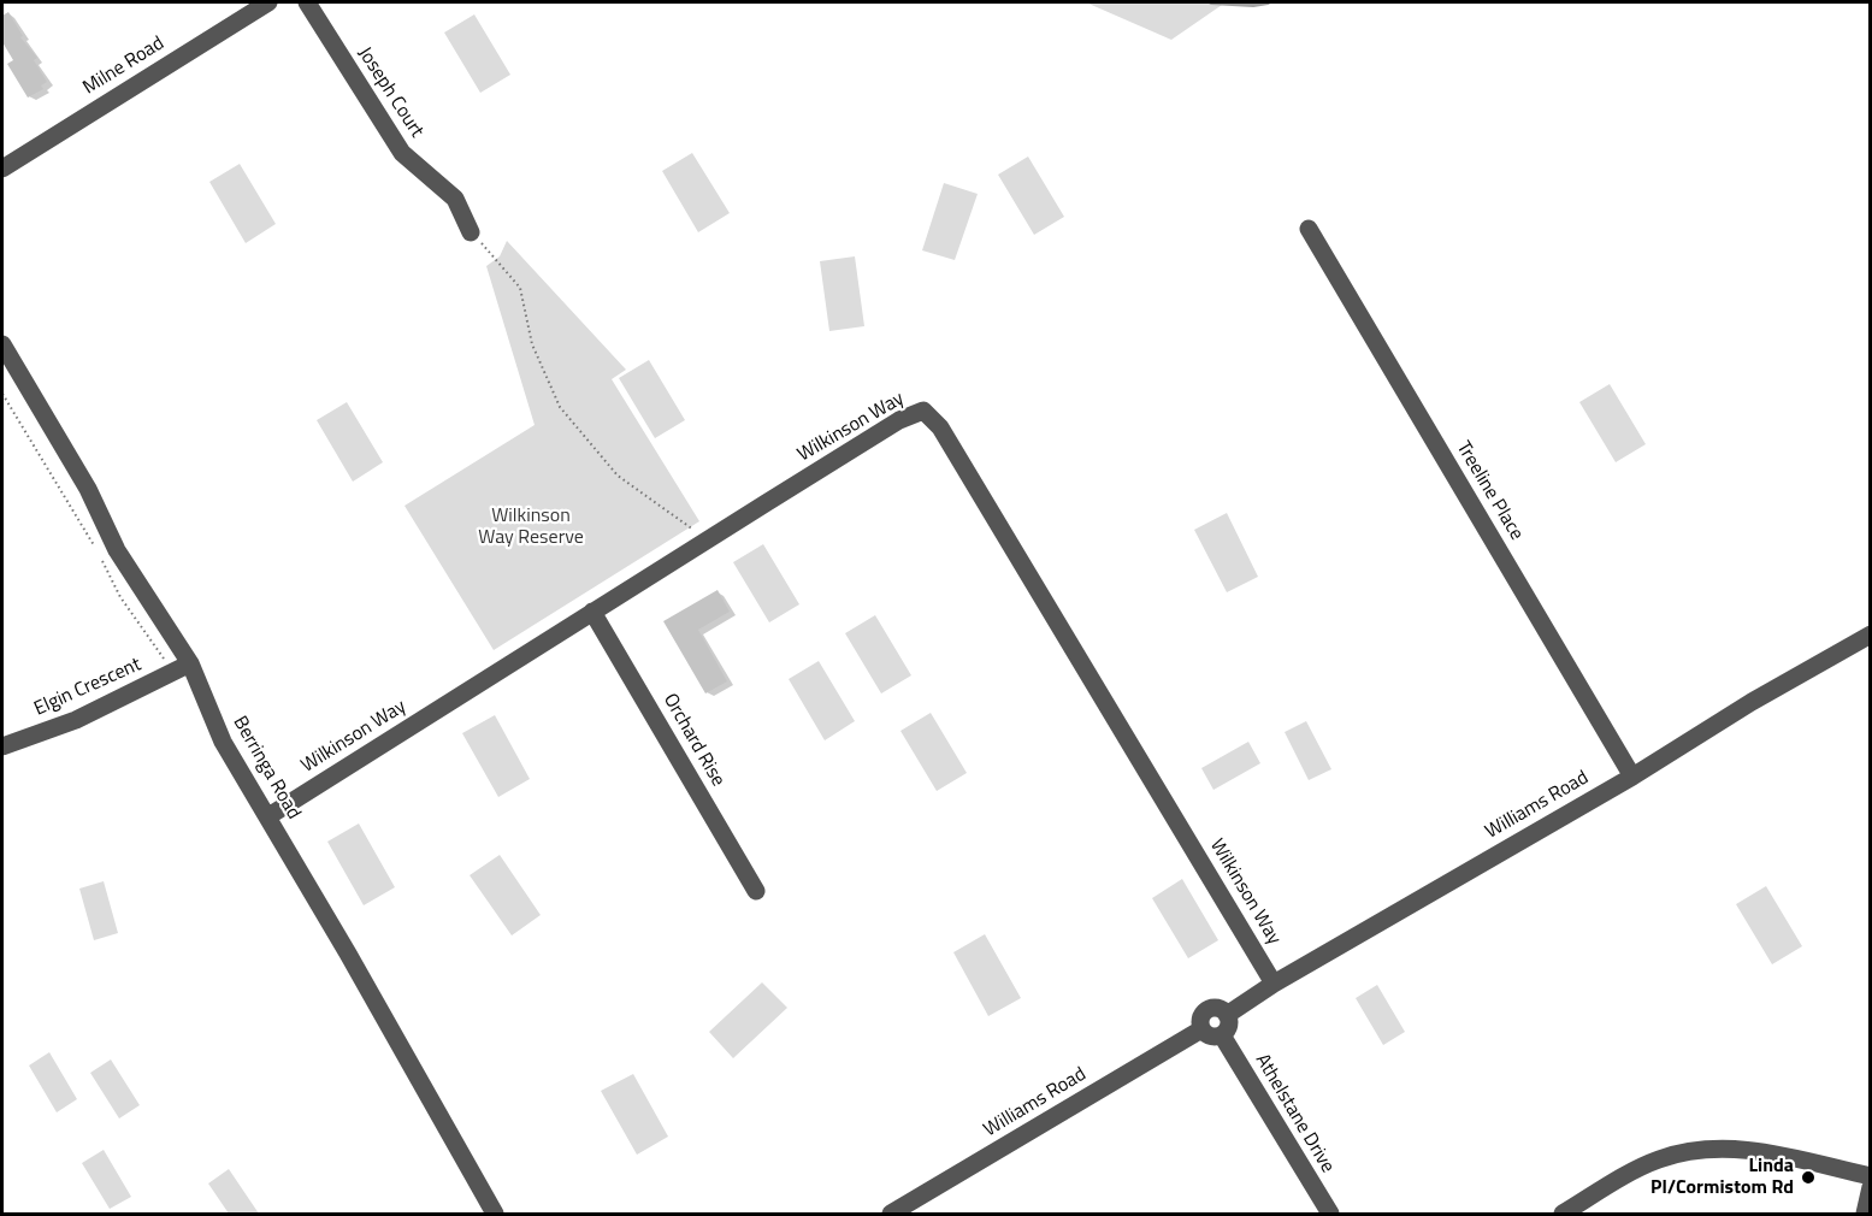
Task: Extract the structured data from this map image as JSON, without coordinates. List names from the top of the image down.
{
  "streets": {
    "street": [
      "Milne Road",
      "Joseph Court",
      "Wilkinson Way",
      "Treeline Place",
      "Elgin Crescent",
      "Orchard Rise",
      "Berringa Road",
      "Williams Road",
      "Athelstane Drive"
    ]
  },
  "crossings": [
    ["Wilkinson Way", "Orchard Rise"],
    ["Wilkinson Way", "Berringa Road"],
    ["Wilkinson Way", "Williams Road"],
    ["Treeline Place", "Williams Road"],
    ["Elgin Crescent", "Berringa Road"],
    ["Williams Road", "Athelstane Drive"]
  ],
  "parks": ["Wilkinson Way Reserve"],
  "places": ["Linda Pl/Cormistom Rd"]
}
